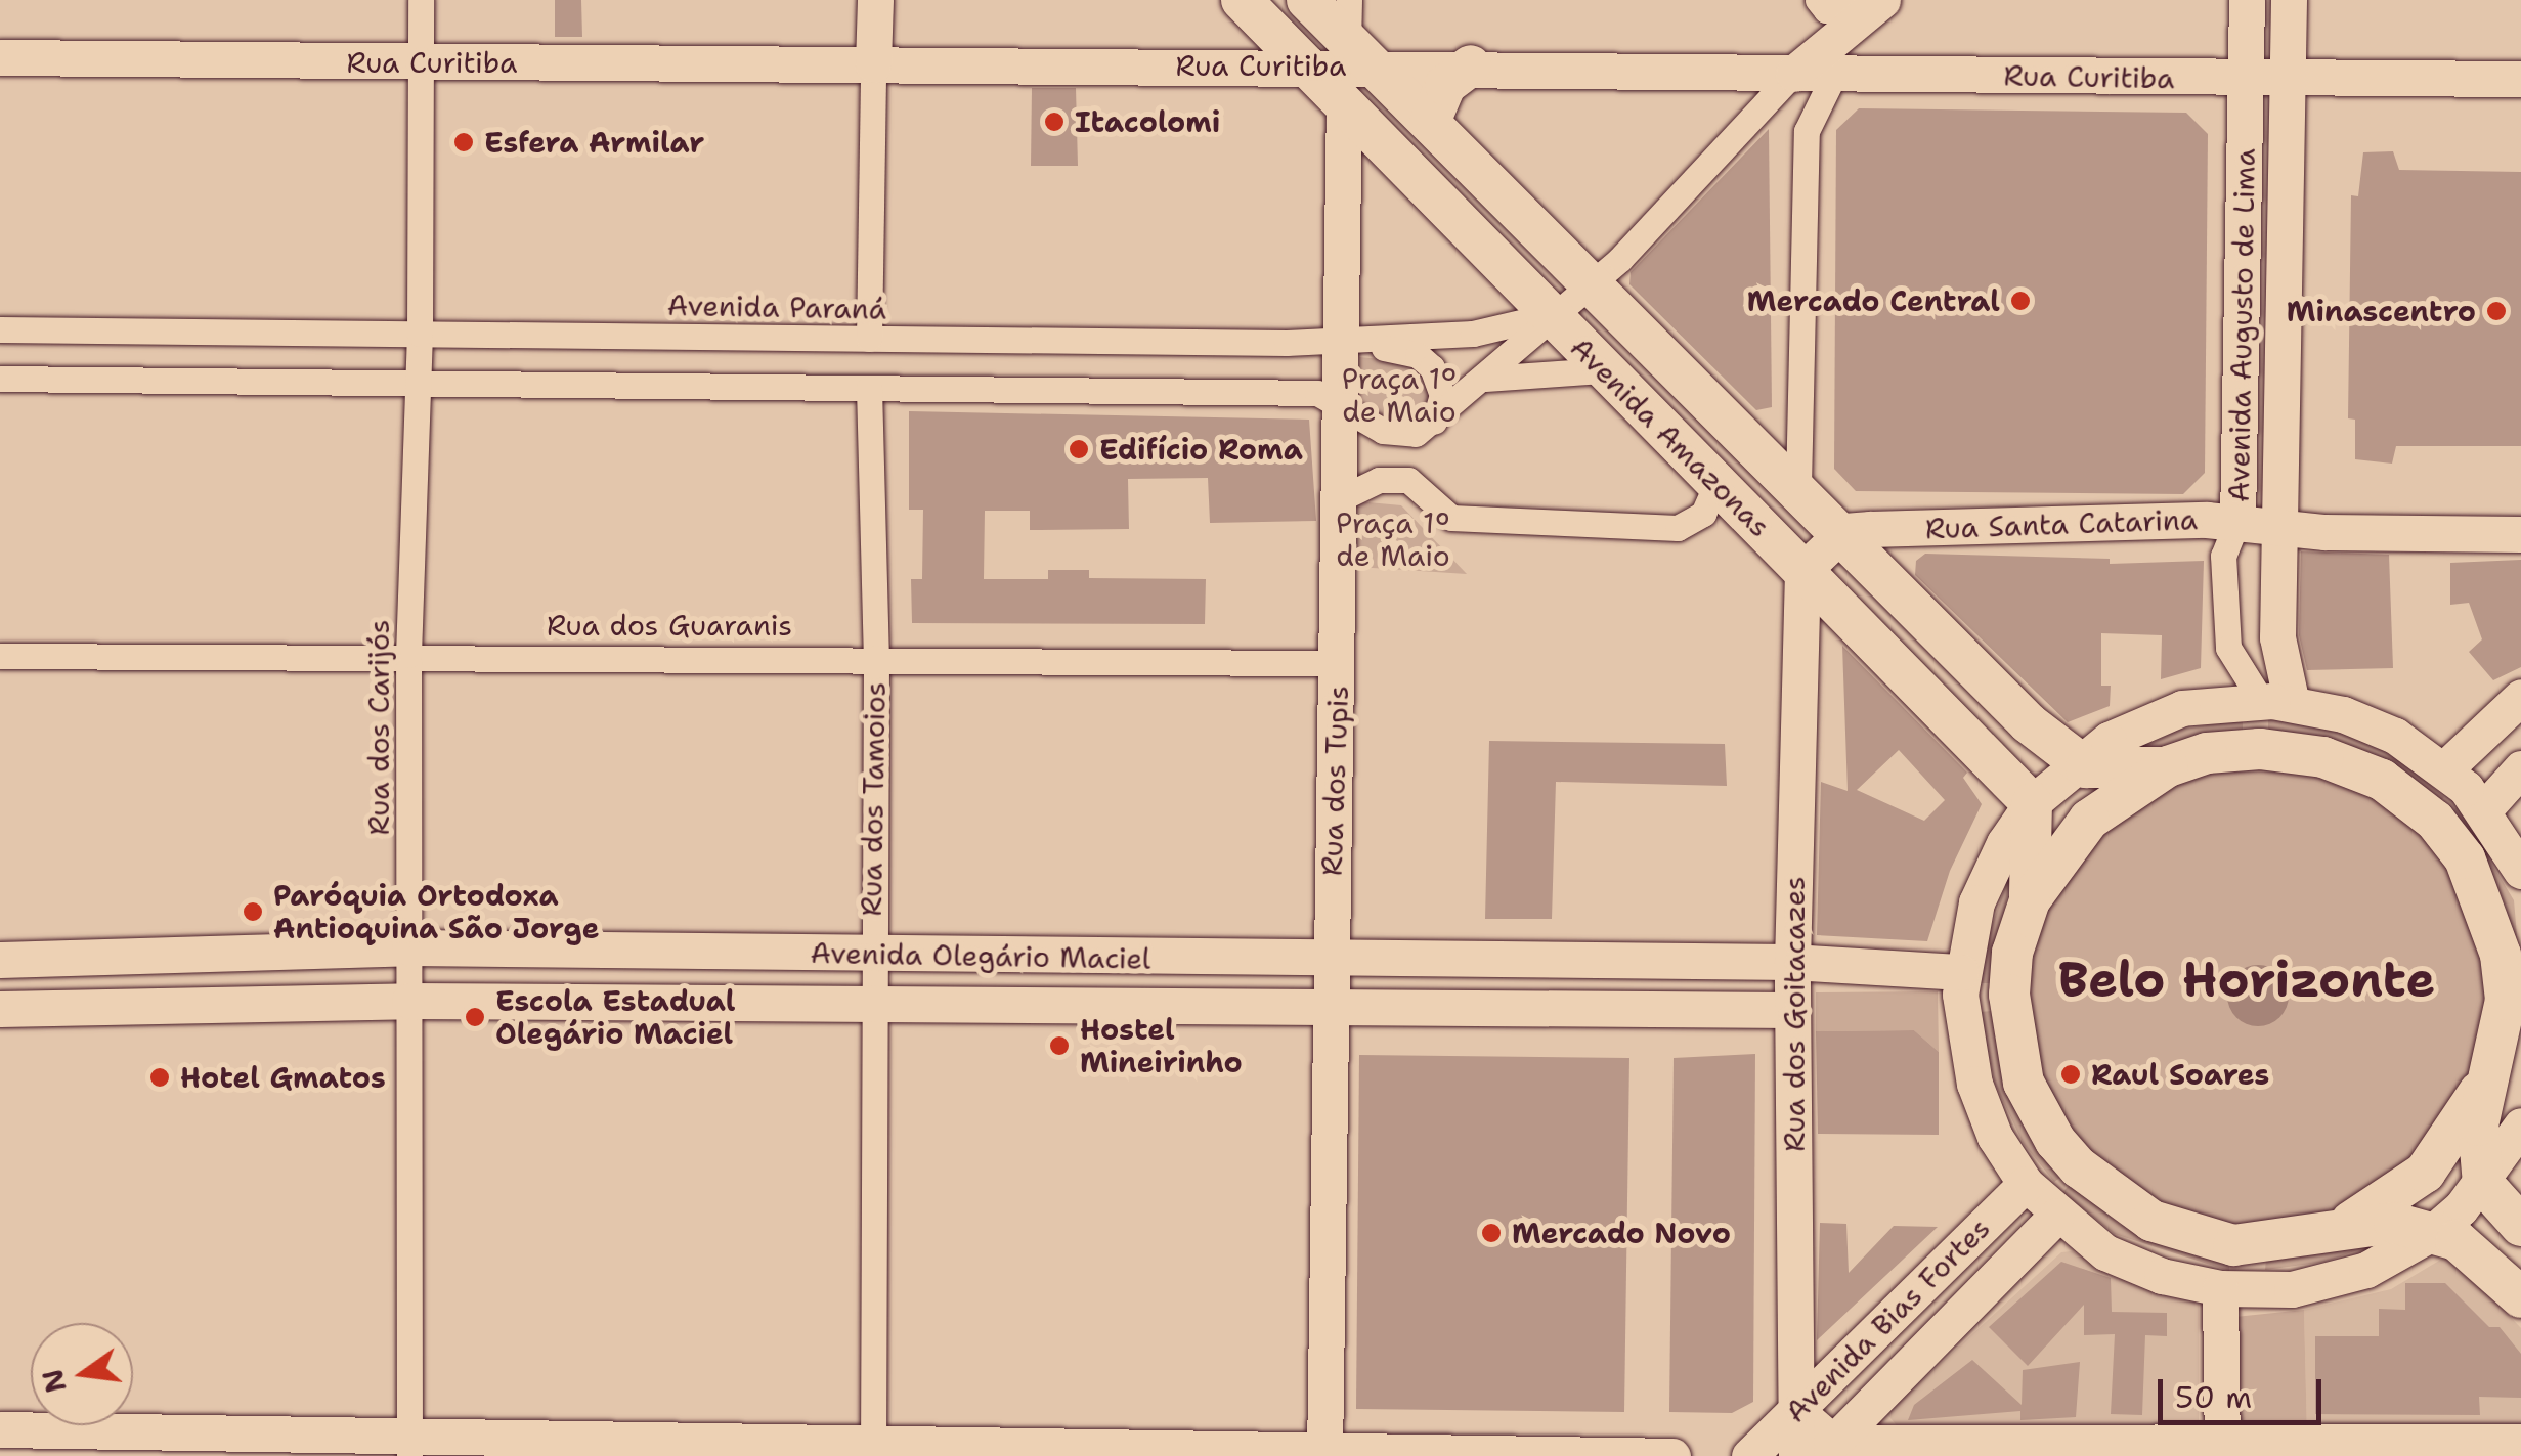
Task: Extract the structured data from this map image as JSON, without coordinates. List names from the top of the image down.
{
  "streets": {
    "main road": [
      "Rua Curitiba",
      "Avenida Augusto de Lima",
      "Avenida Amazonas",
      "Rua Santa Catarina",
      "Rua dos Tupis",
      "Avenida Olegário Maciel",
      "Rua dos Goitacazes",
      "Avenida Bias Fortes"
    ],
    "street": [
      "Avenida Paraná",
      "Rua dos Guaranis",
      "Rua dos Carijós",
      "Rua dos Tamoios"
    ]
  },
  "crossings": [
    ["Rua Curitiba", "Avenida Paraná"],
    ["Rua Curitiba", "Avenida Augusto de Lima"],
    ["Rua Curitiba", "Avenida Amazonas"],
    ["Rua Curitiba", "Rua dos Carijós"],
    ["Rua Curitiba", "Rua dos Tupis"],
    ["Avenida Paraná", "Avenida Amazonas"],
    ["Avenida Paraná", "Rua dos Carijós"],
    ["Avenida Paraná", "Rua dos Tupis"],
    ["Avenida Augusto de Lima", "Rua Santa Catarina"],
    ["Avenida Amazonas", "Rua Santa Catarina"],
    ["Avenida Amazonas", "Rua dos Tupis"],
    ["Avenida Amazonas", "Rua dos Goitacazes"],
    ["Rua dos Guaranis", "Rua dos Carijós"],
    ["Rua dos Guaranis", "Rua dos Tupis"],
    ["Rua dos Guaranis", "Rua dos Tamoios"],
    ["Rua dos Carijós", "Avenida Olegário Maciel"],
    ["Rua dos Tupis", "Avenida Olegário Maciel"],
    ["Rua dos Tamoios", "Avenida Olegário Maciel"],
    ["Avenida Olegário Maciel", "Rua dos Goitacazes"],
    ["Rua dos Goitacazes", "Avenida Bias Fortes"]
  ],
  "districts": ["Belo Horizonte"],
  "parks": ["Praça 1° de Maio", "Praça 1º de Maio"],
  "places": [
    "Itacolomi",
    "Esfera Armilar",
    "Mercado Central",
    "Minascentro",
    "Edifício Roma",
    "Paróquia Ortodoxa Antioquina São Jorge",
    "Escola Estadual Olegário Maciel",
    "Hostel Mineirinho",
    "Raul Soares",
    "Hotel Gmatos",
    "Mercado Novo"
  ],
  "scale_bar": "50 m",
  "north": "left"
}
